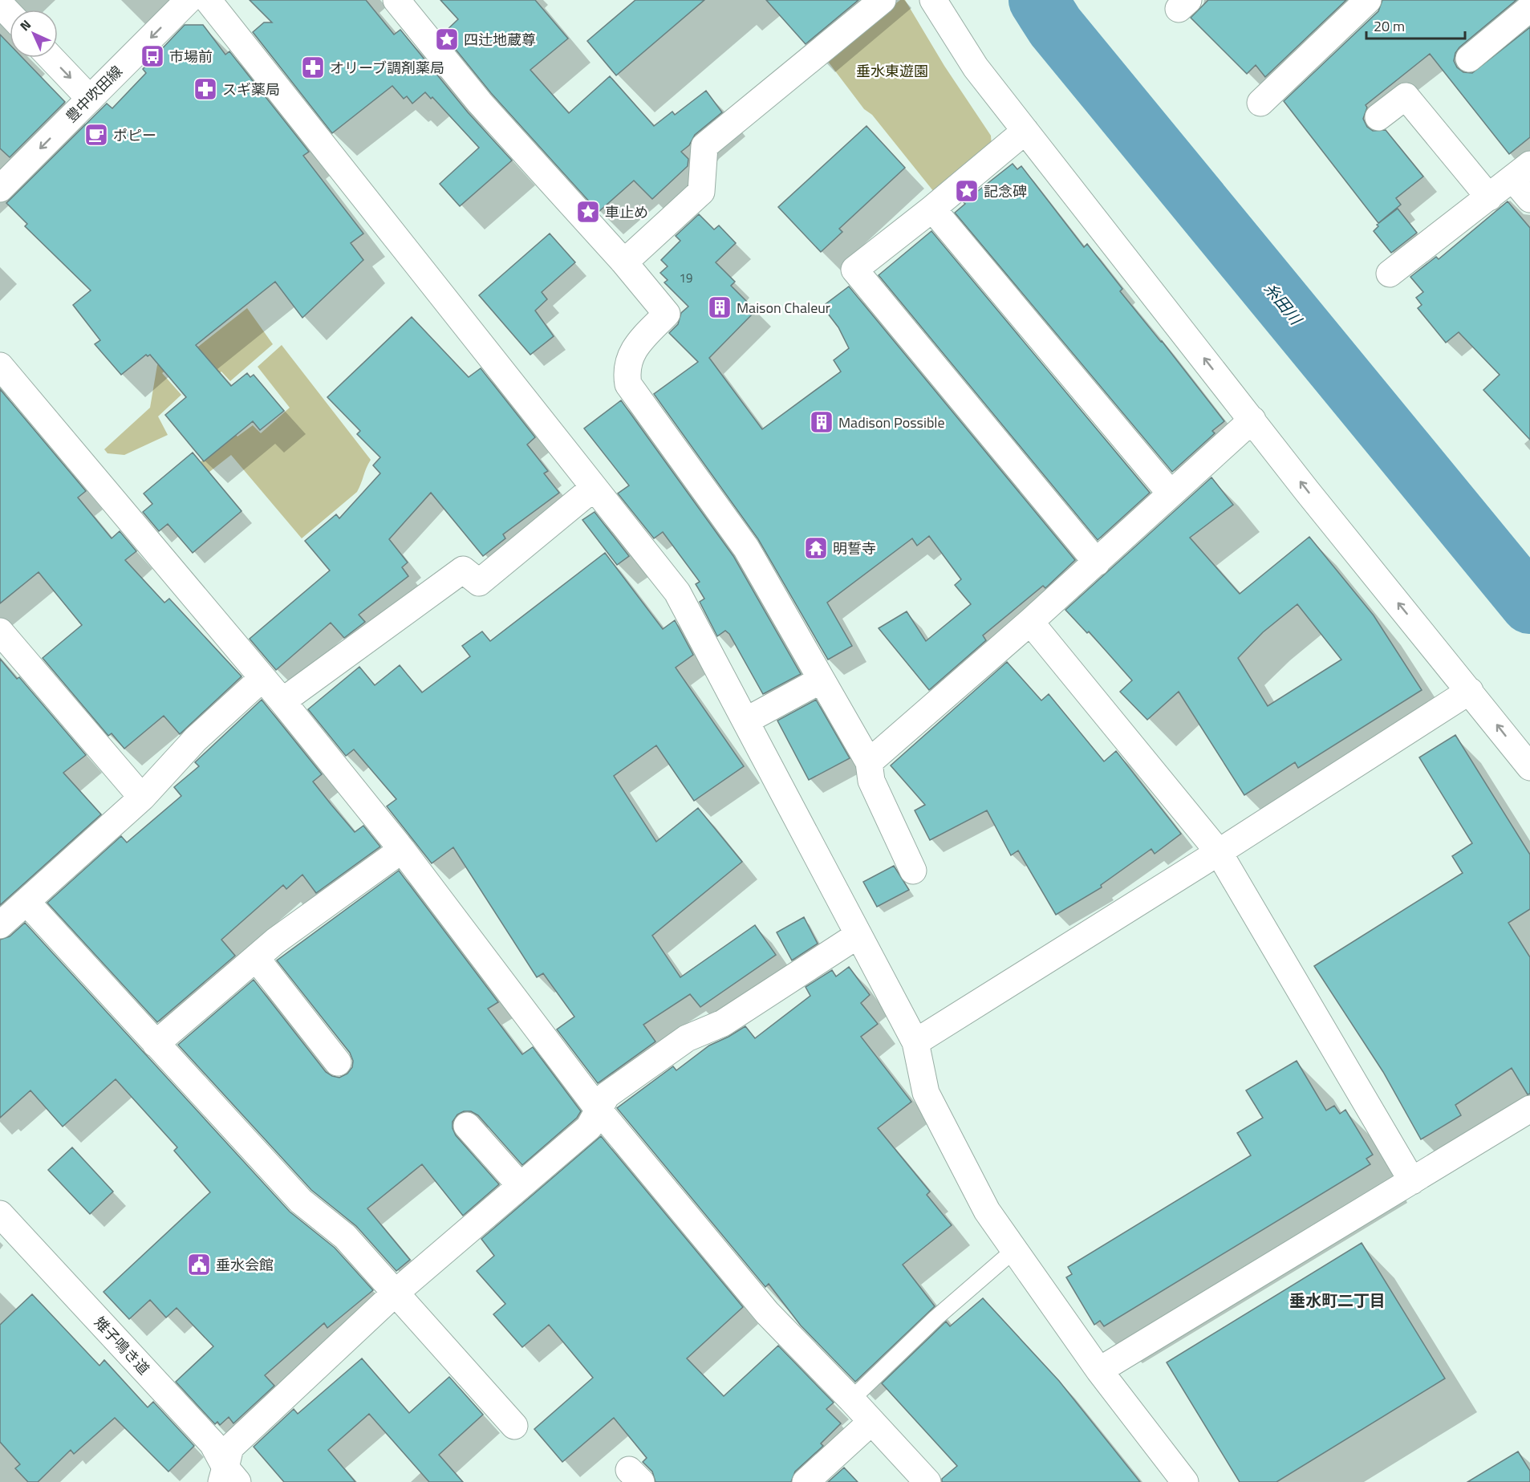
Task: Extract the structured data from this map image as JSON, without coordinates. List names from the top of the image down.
{
  "streets": {
    "street": ["豊中吹田線", "雉子鳴き道"]
  },
  "one_way": ["豊中吹田線"],
  "districts": ["垂水町二丁目"],
  "water": ["糸田川"],
  "parks": ["垂水東遊園"],
  "places": {
    "place": ["四辻地蔵尊", "記念碑", "車止め"],
    "bus stop": ["市場前"],
    "pharmacy": ["オリーブ調剤薬局", "スギ薬局"],
    "cafe": ["ポピー"],
    "building": ["Maison Chaleur", "Madison Possible"],
    "temple": ["明誓寺"],
    "public building": ["垂水会館"]
  },
  "house_numbers": ["19"],
  "scale_bar": "20 m",
  "north": "top left"
}
